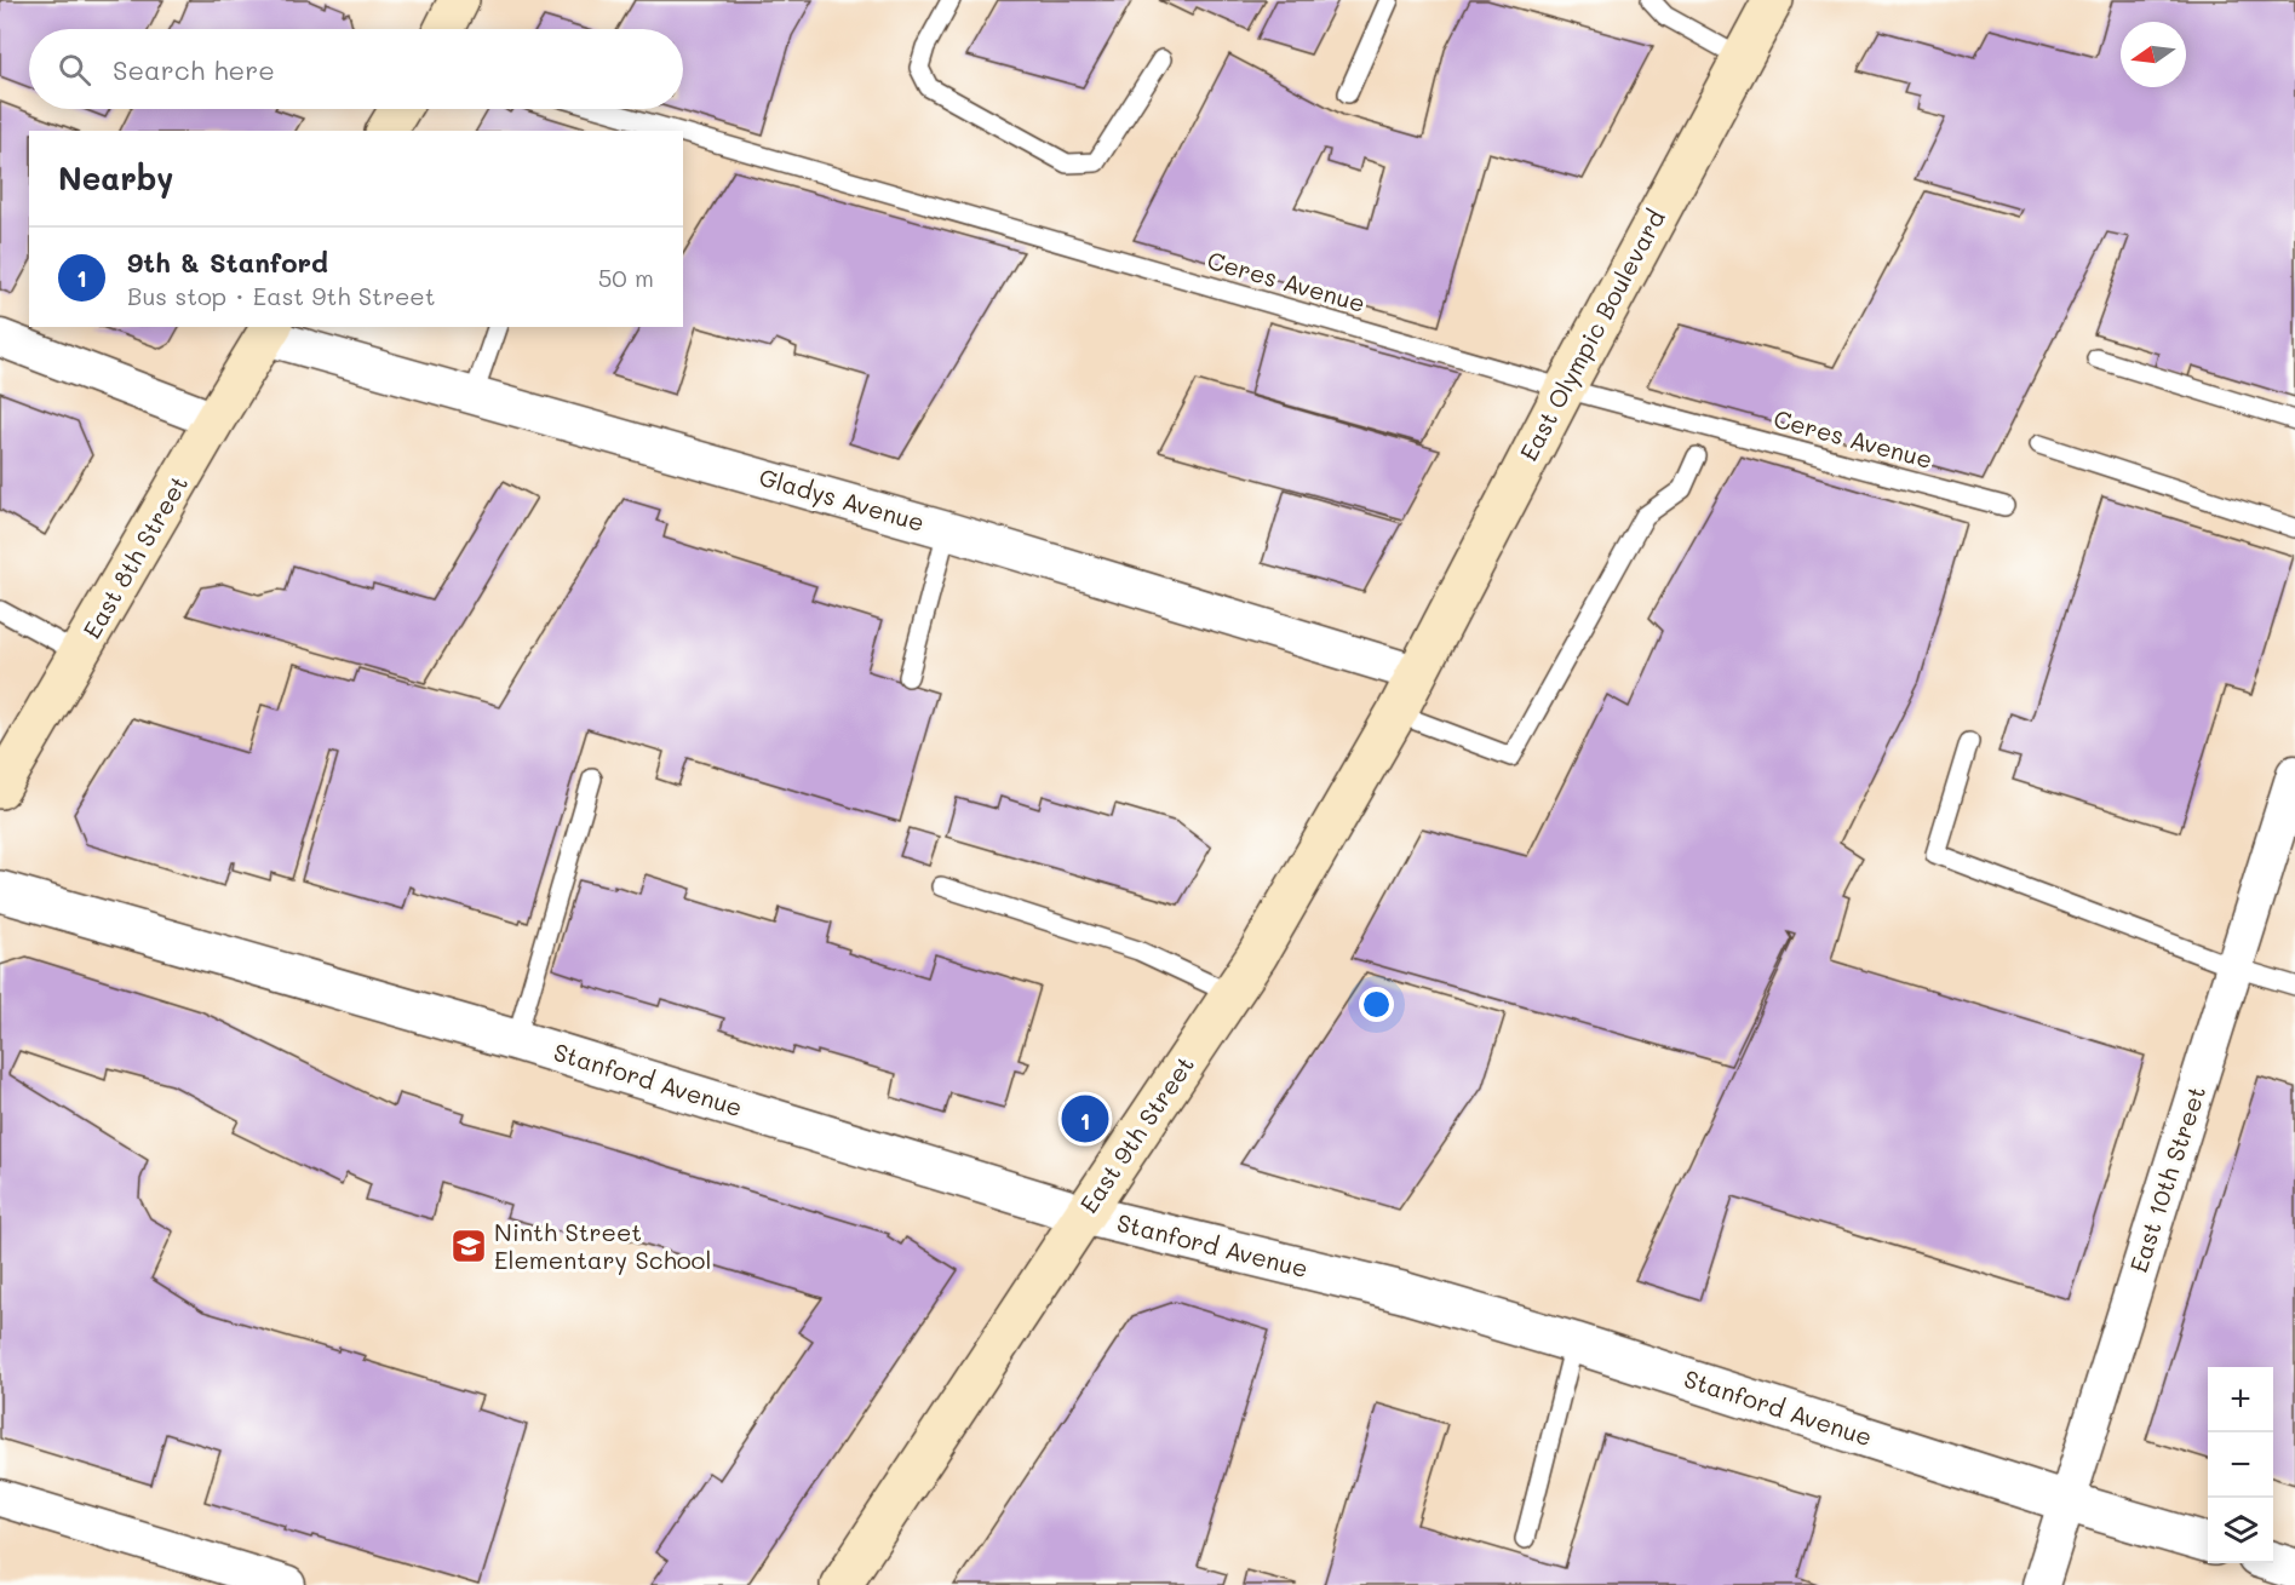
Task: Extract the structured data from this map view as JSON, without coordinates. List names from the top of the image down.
{
  "streets": {
    "main road": ["East Olympic Boulevard", "East 8th Street", "East 9th Street"],
    "street": ["Gladys Avenue", "Stanford Avenue", "East 10th Street"],
    "lane": ["Ceres Avenue"]
  },
  "crossings": [
    ["Ceres Avenue", "East Olympic Boulevard"],
    ["East Olympic Boulevard", "Gladys Avenue"],
    ["East Olympic Boulevard", "East 9th Street"],
    ["Gladys Avenue", "East 8th Street"],
    ["Gladys Avenue", "East 9th Street"],
    ["Stanford Avenue", "East 9th Street"],
    ["Stanford Avenue", "East 10th Street"]
  ],
  "places": {
    "school or university": ["Ninth Street Elementary School"]
  },
  "north": "left",
  "page": {
    "search": "Search here",
    "heading": "Nearby",
    "list": [
      {
        "mark": "1",
        "name": "9th & Stanford",
        "note": "Bus stop · East 9th Street",
        "value": "50 m"
      }
    ],
    "pins": "1",
    "map_buttons": ["+", "−"]
  }
}
